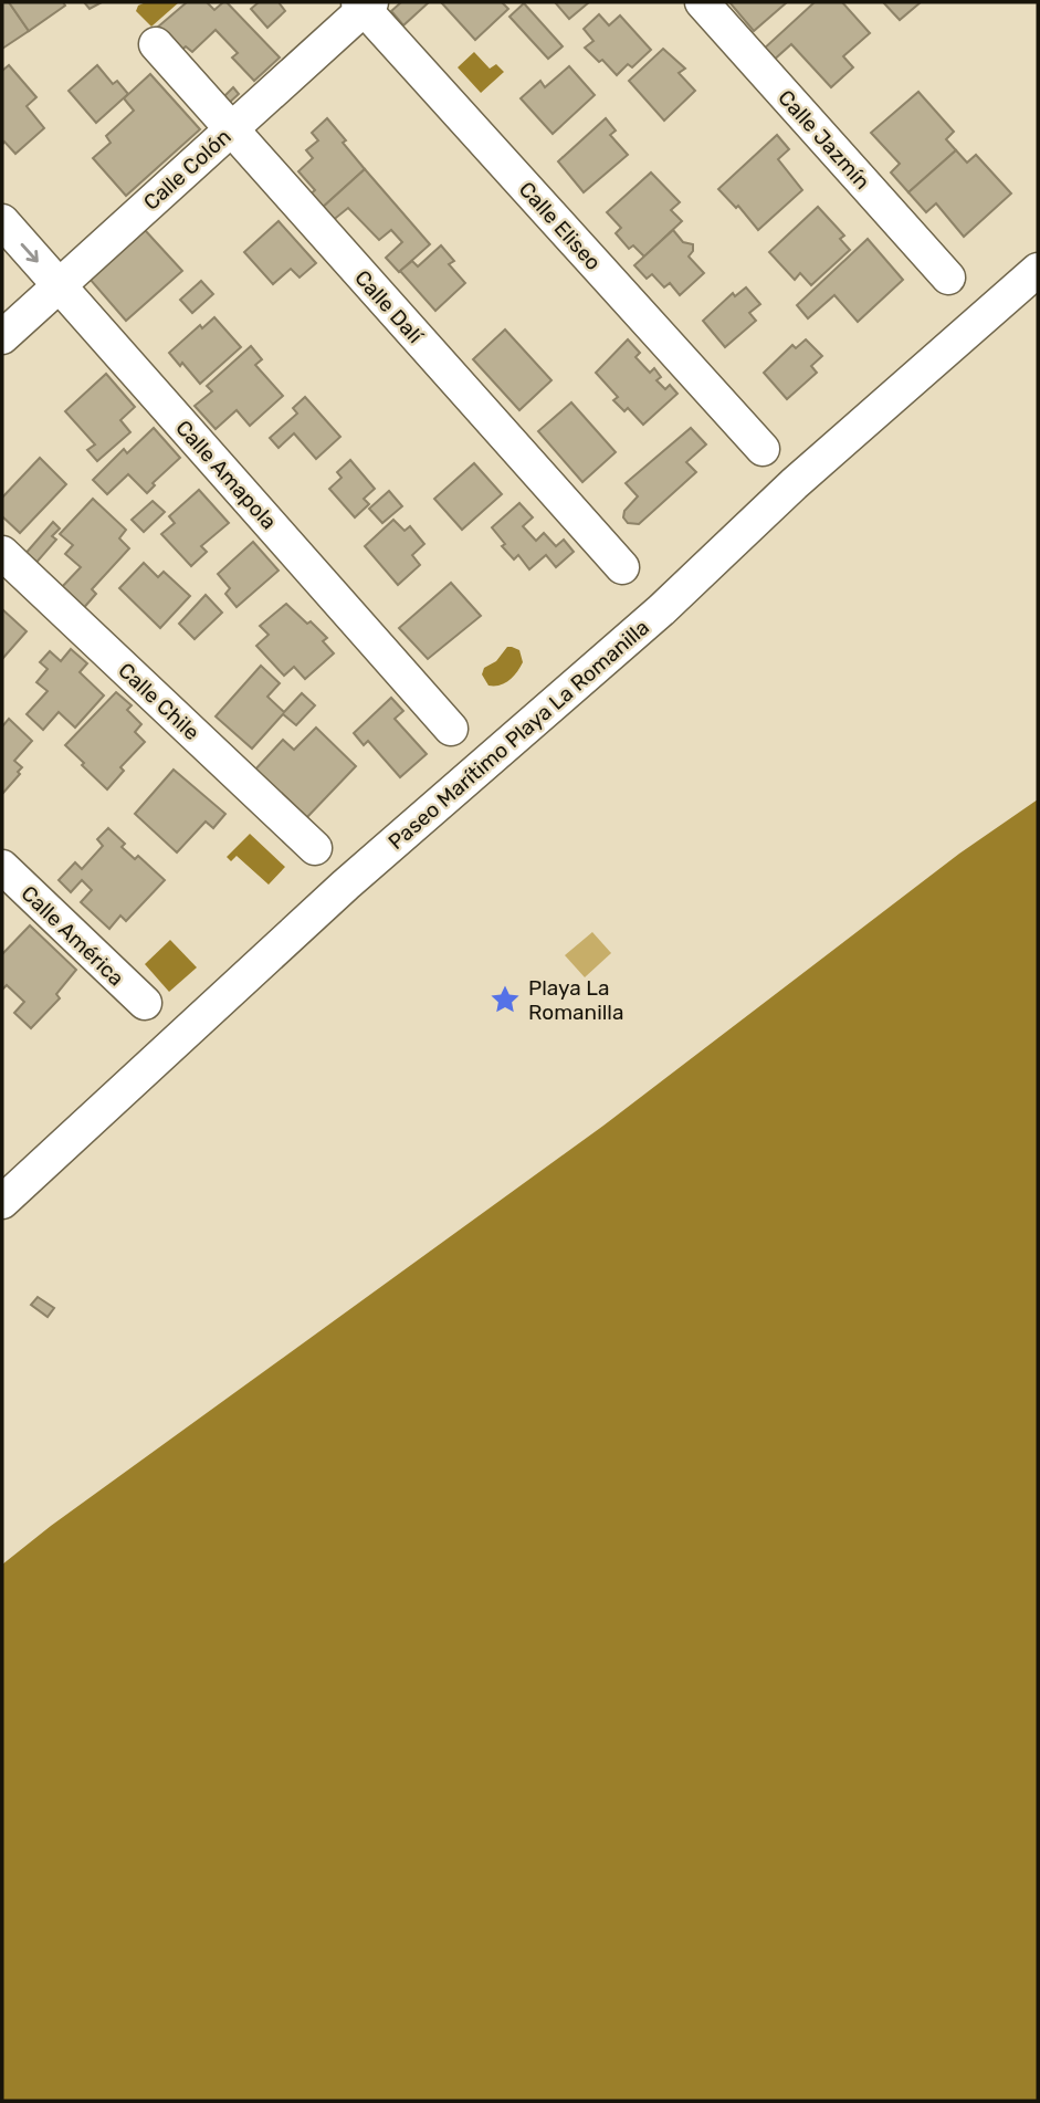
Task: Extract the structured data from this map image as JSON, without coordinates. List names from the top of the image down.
{
  "streets": {
    "street": [
      "Calle Jazmín",
      "Calle Colón",
      "Calle Eliseo",
      "Calle Dalí",
      "Calle Amapola",
      "Calle Chile",
      "Paseo Marítimo Playa La Romanilla",
      "Calle América"
    ]
  },
  "crossings": [
    ["Calle Colón", "Calle Eliseo"],
    ["Calle Colón", "Calle Dalí"],
    ["Calle Colón", "Calle Amapola"]
  ],
  "places": {
    "place": ["Playa La Romanilla"]
  }
}
